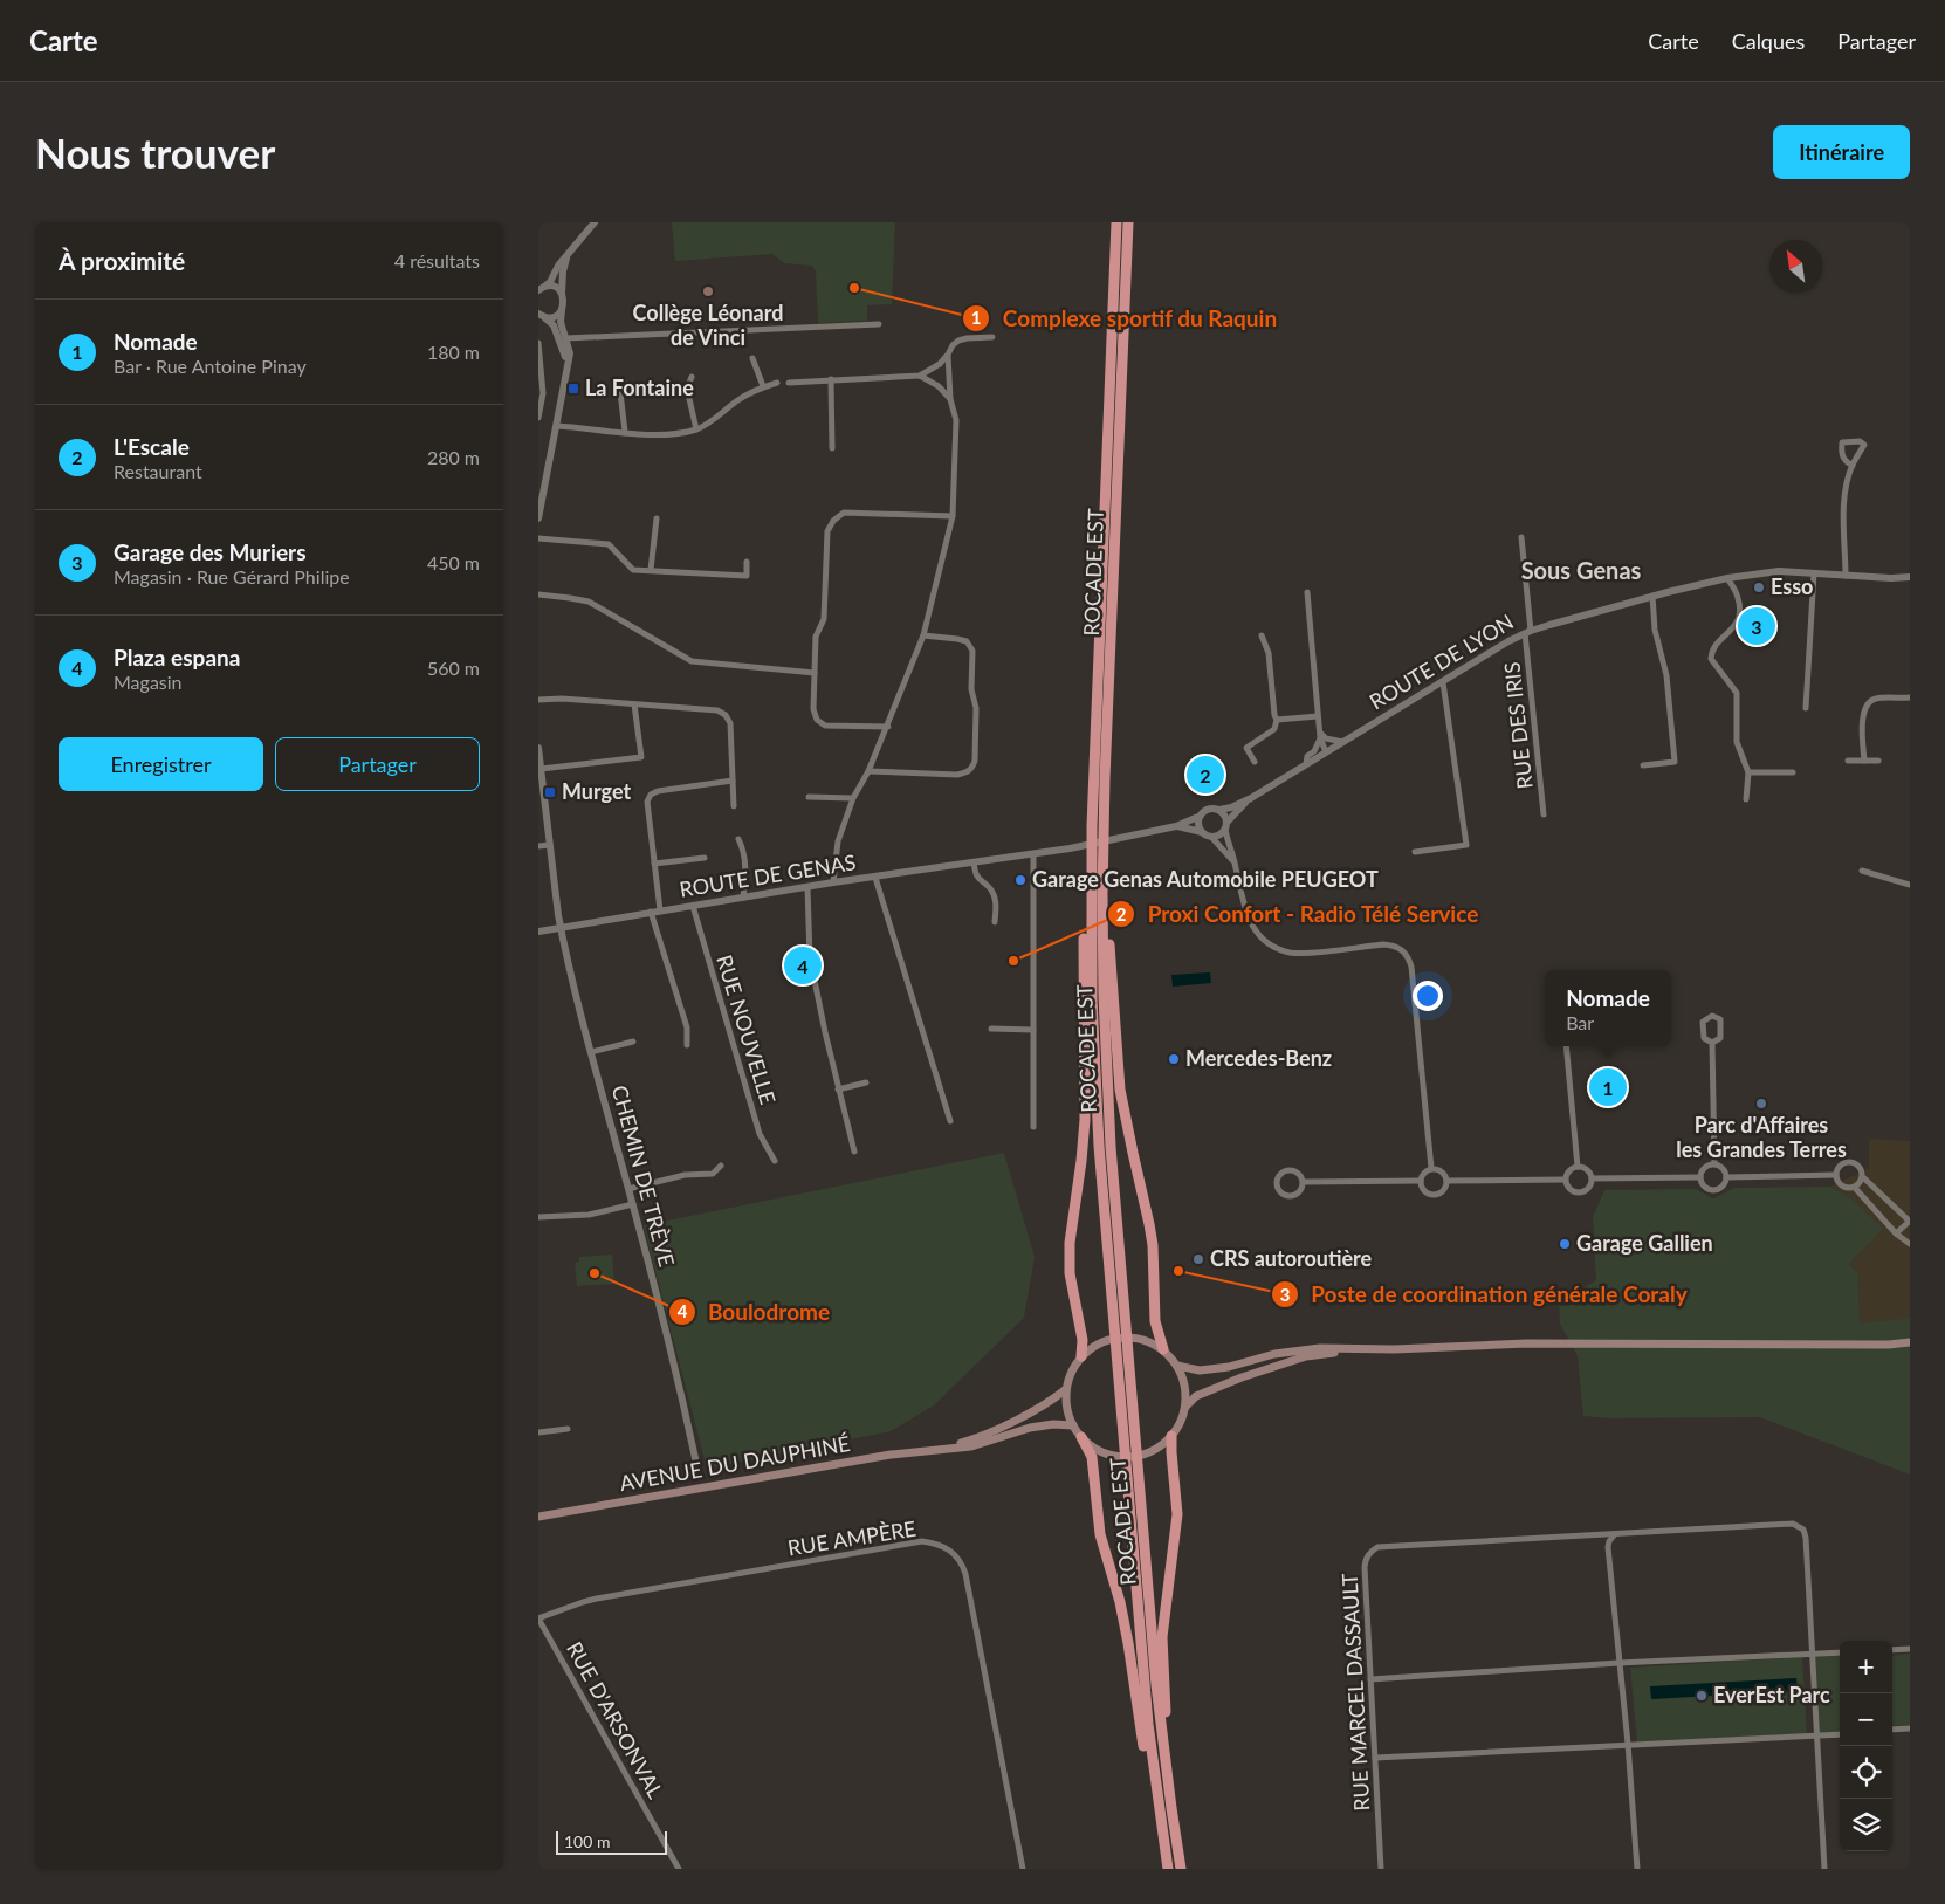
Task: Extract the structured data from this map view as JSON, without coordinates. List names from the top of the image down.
{
  "streets": {
    "highway": ["ROCADE EST"],
    "main road": ["AVENUE DU DAUPHINÉ"],
    "street": [
      "ROUTE DE LYON",
      "RUE DES IRIS",
      "ROUTE DE GENAS",
      "RUE NOUVELLE",
      "CHEMIN DE TRÈVE",
      "RUE AMPÈRE",
      "RUE MARCEL DASSAULT",
      "RUE D'ARSONVAL"
    ]
  },
  "crossings": [
    ["ROUTE DE LYON", "RUE DES IRIS"],
    ["ROUTE DE GENAS", "RUE NOUVELLE"],
    ["ROUTE DE GENAS", "CHEMIN DE TRÈVE"],
    ["RUE AMPÈRE", "RUE D'ARSONVAL"]
  ],
  "districts": ["Sous Genas"],
  "places": {
    "other": [
      "Complexe sportif du Raquin",
      "Collège Léonard de Vinci",
      "Esso",
      "Garage Genas Automobile PEUGEOT",
      "Proxi Confort - Radio Télé Service",
      "Mercedes-Benz",
      "Parc d'Affaires les Grandes Terres",
      "Garage Gallien",
      "CRS autoroutière",
      "Poste de coordination générale Coraly",
      "Boulodrome",
      "EverEst Parc"
    ],
    "transit": ["La Fontaine", "Murget"]
  },
  "scale_bar": "100 m",
  "north": "top left",
  "page": {
    "header": "Carte",
    "nav": ["Carte", "Calques", "Partager"],
    "buttons": [
      "Itinéraire",
      ["Enregistrer", "Partager"]
    ],
    "title": "Nous trouver",
    "heading": ["À proximité", "4 résultats"],
    "list": [
      {
        "mark": "1",
        "name": "Nomade",
        "note": "Bar · Rue Antoine Pinay",
        "value": "180 m"
      },
      {
        "mark": "2",
        "name": "L'Escale",
        "note": "Restaurant",
        "value": "280 m"
      },
      {
        "mark": "3",
        "name": "Garage des Muriers",
        "note": "Magasin · Rue Gérard Philipe",
        "value": "450 m"
      },
      {
        "mark": "4",
        "name": "Plaza espana",
        "note": "Magasin",
        "value": "560 m"
      }
    ],
    "pins": [
      "3",
      "2",
      "4",
      "1"
    ],
    "popup": ["Nomade", "Bar"],
    "map_buttons": ["+", "−"],
    "scale": "100 m"
  }
}
